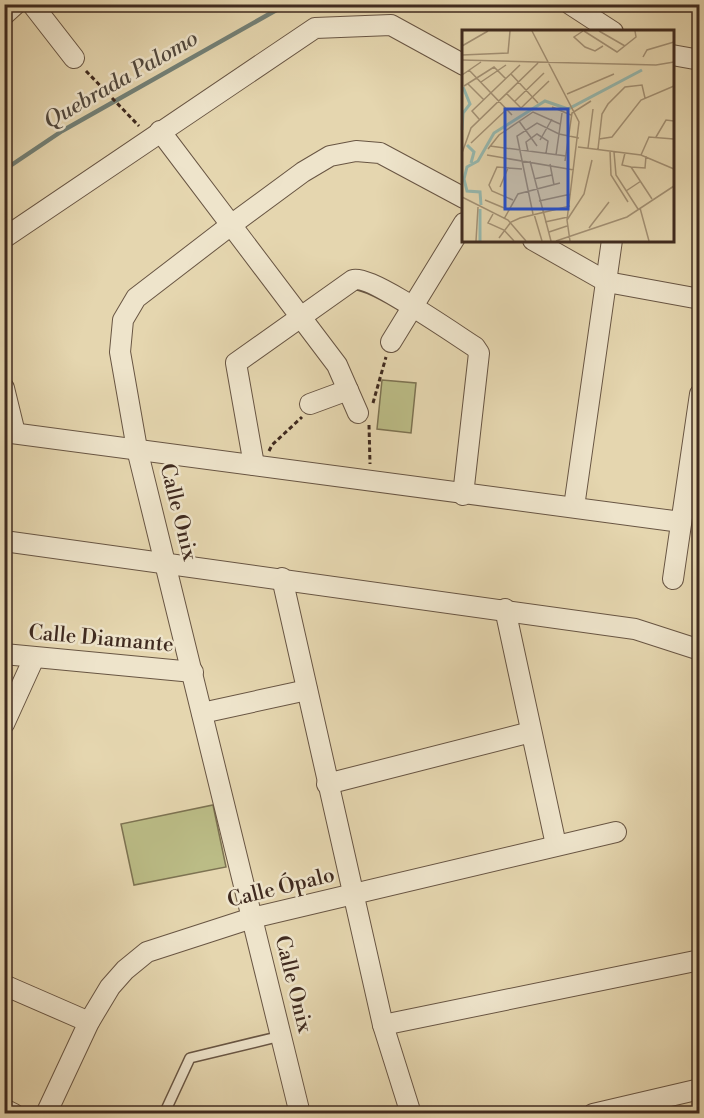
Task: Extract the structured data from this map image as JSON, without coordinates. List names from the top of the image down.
{
  "streets": {
    "street": ["Calle Onix", "Calle Diamante", "Calle Ópalo"]
  },
  "crossings": [
    ["Calle Onix", "Calle Diamante"],
    ["Calle Onix", "Calle Ópalo"]
  ],
  "water": ["Quebrada Palomo"]
}
